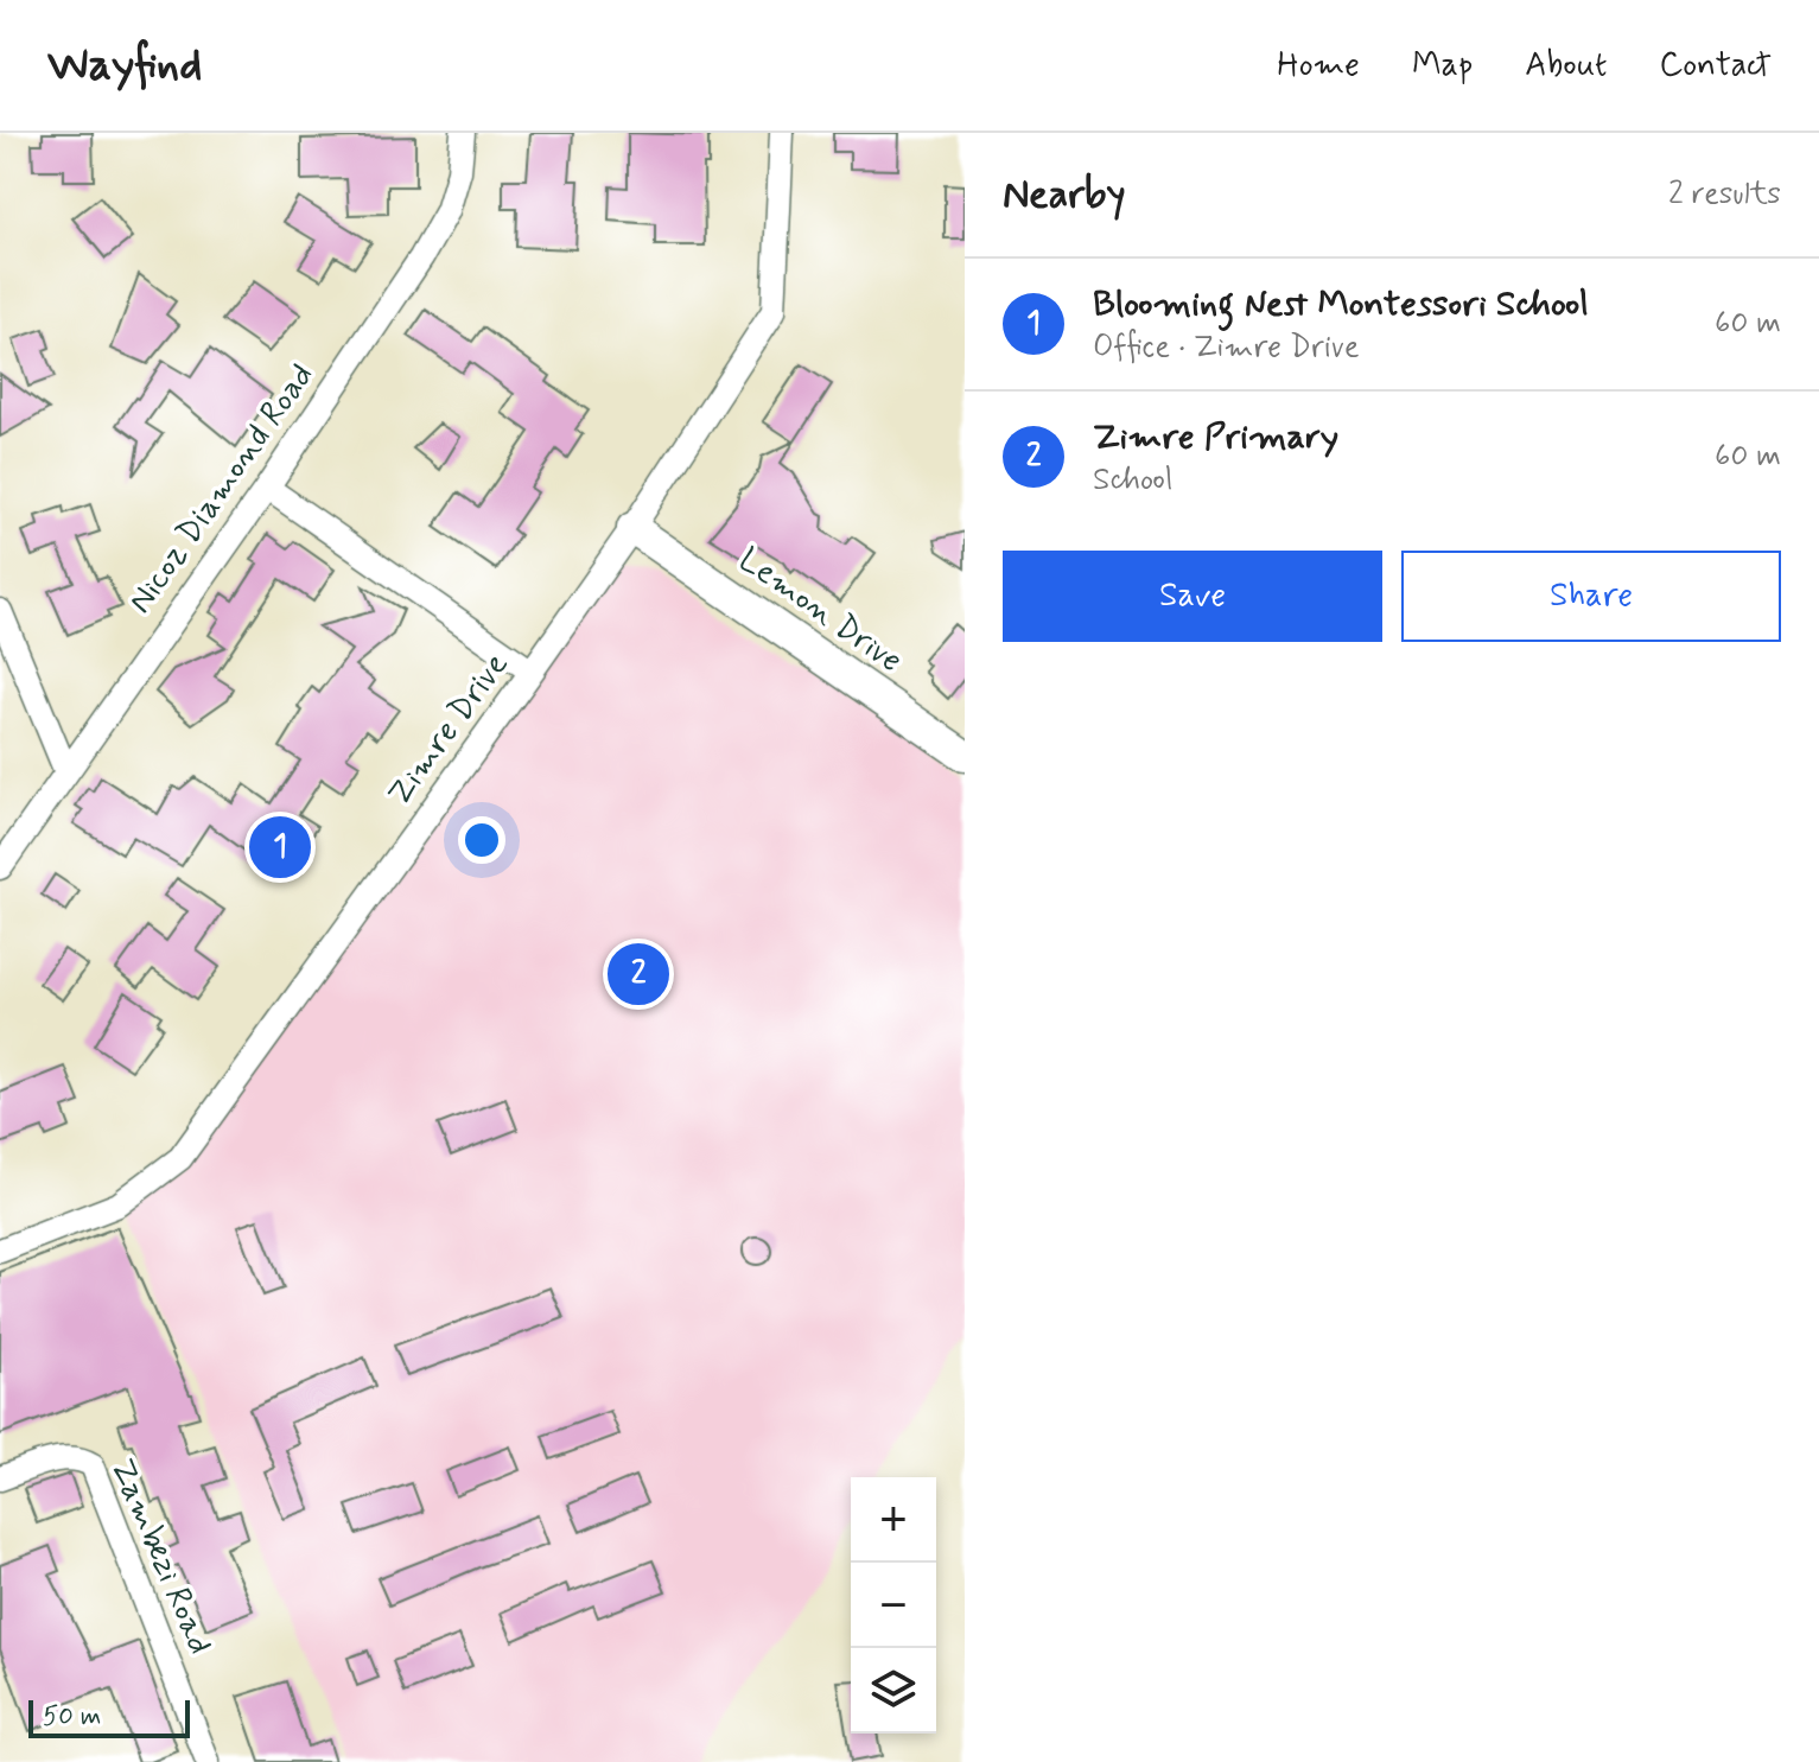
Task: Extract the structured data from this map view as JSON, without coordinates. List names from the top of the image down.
{
  "streets": {
    "street": [
      "Nicoz Diamond Road",
      "Lemon Drive",
      "Zimre Drive",
      "Zambezi Road"
    ]
  },
  "crossings": [
    ["Lemon Drive", "Zimre Drive"]
  ],
  "scale_bar": "50 m",
  "page": {
    "header": "Wayfind",
    "nav": [
      "Home",
      "Map",
      "About",
      "Contact"
    ],
    "heading": ["Nearby", "2 results"],
    "list": [
      {
        "mark": "1",
        "name": "Blooming Nest Montessori School",
        "note": "Office · Zimre Drive",
        "value": "60 m"
      },
      {
        "mark": "2",
        "name": "Zimre Primary",
        "note": "School",
        "value": "60 m"
      }
    ],
    "buttons": ["Save", "Share"],
    "pins": ["1", "2"],
    "map_buttons": ["+", "−"],
    "scale": "50 m"
  }
}
